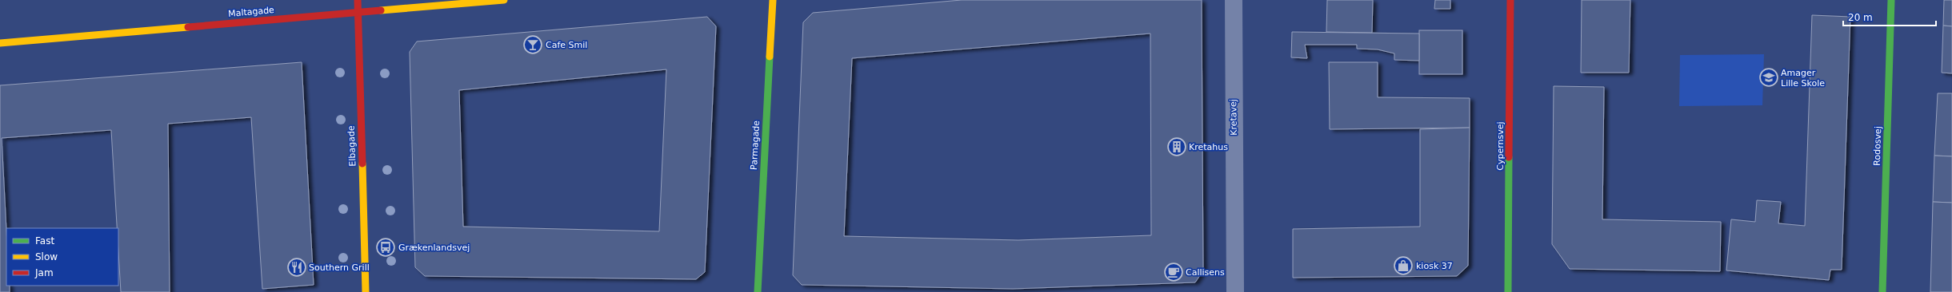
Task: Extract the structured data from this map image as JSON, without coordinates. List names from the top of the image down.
{
  "streets": {
    "street": [
      "Maltagade",
      "Kretavej",
      "Parmagade",
      "Elbagade",
      "Cypernsvej",
      "Rodosvej"
    ]
  },
  "crossings": [
    ["Maltagade", "Elbagade"]
  ],
  "places": {
    "bar": ["Cafe Smil"],
    "school or university": ["Amager Lille Skole"],
    "building": ["Kretahus"],
    "bus stop": ["Grækenlandsvej"],
    "shop": ["kiosk 37"],
    "restaurant": ["Southern Grill"],
    "cafe": ["Callisens"]
  },
  "legend": ["Fast", "Slow", "Jam"],
  "scale_bar": "20 m"
}
